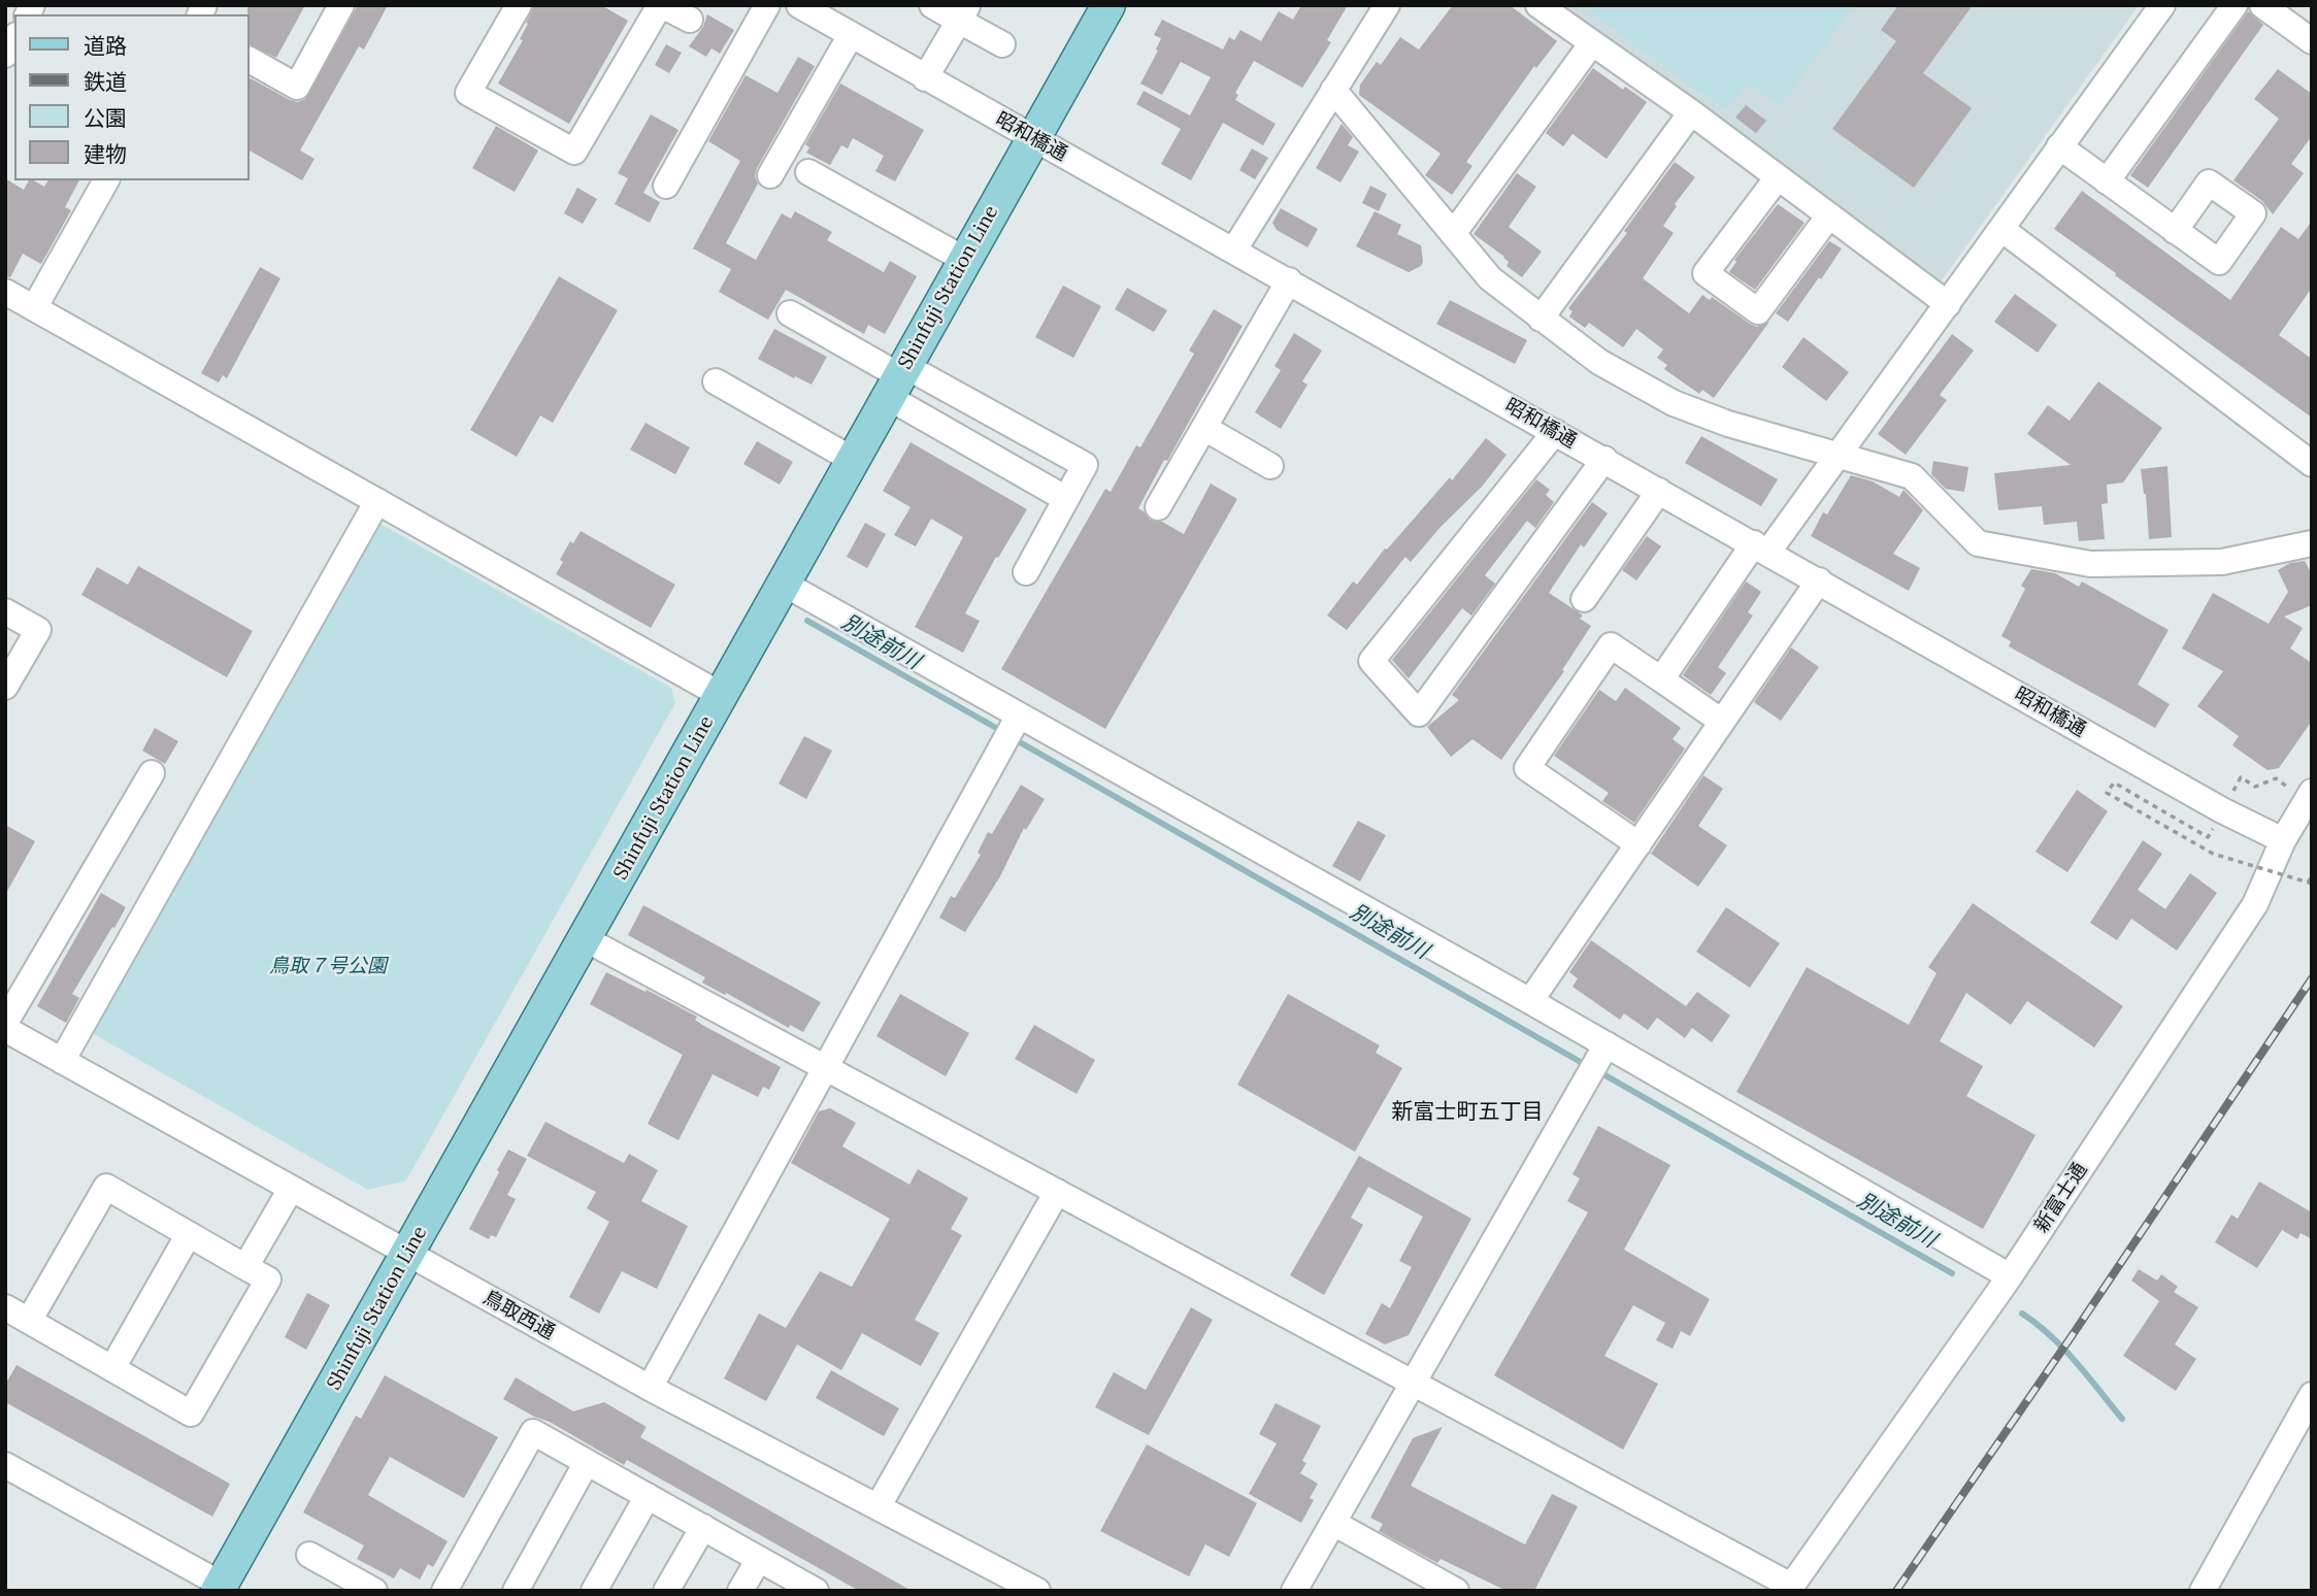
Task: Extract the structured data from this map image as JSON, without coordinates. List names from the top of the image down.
{
  "streets": {
    "main road": ["Shinfuji Station Line"],
    "street": ["昭和橋通", "新富士通", "鳥取西通"]
  },
  "crossings": [
    ["昭和橋通", "Shinfuji Station Line"],
    ["昭和橋通", "新富士通"],
    ["Shinfuji Station Line", "鳥取西通"]
  ],
  "districts": ["新富士町五丁目"],
  "water": ["別途前川"],
  "parks": ["鳥取７号公園"],
  "legend": [
    "道路",
    "鉄道",
    "公園",
    "建物"
  ]
}
